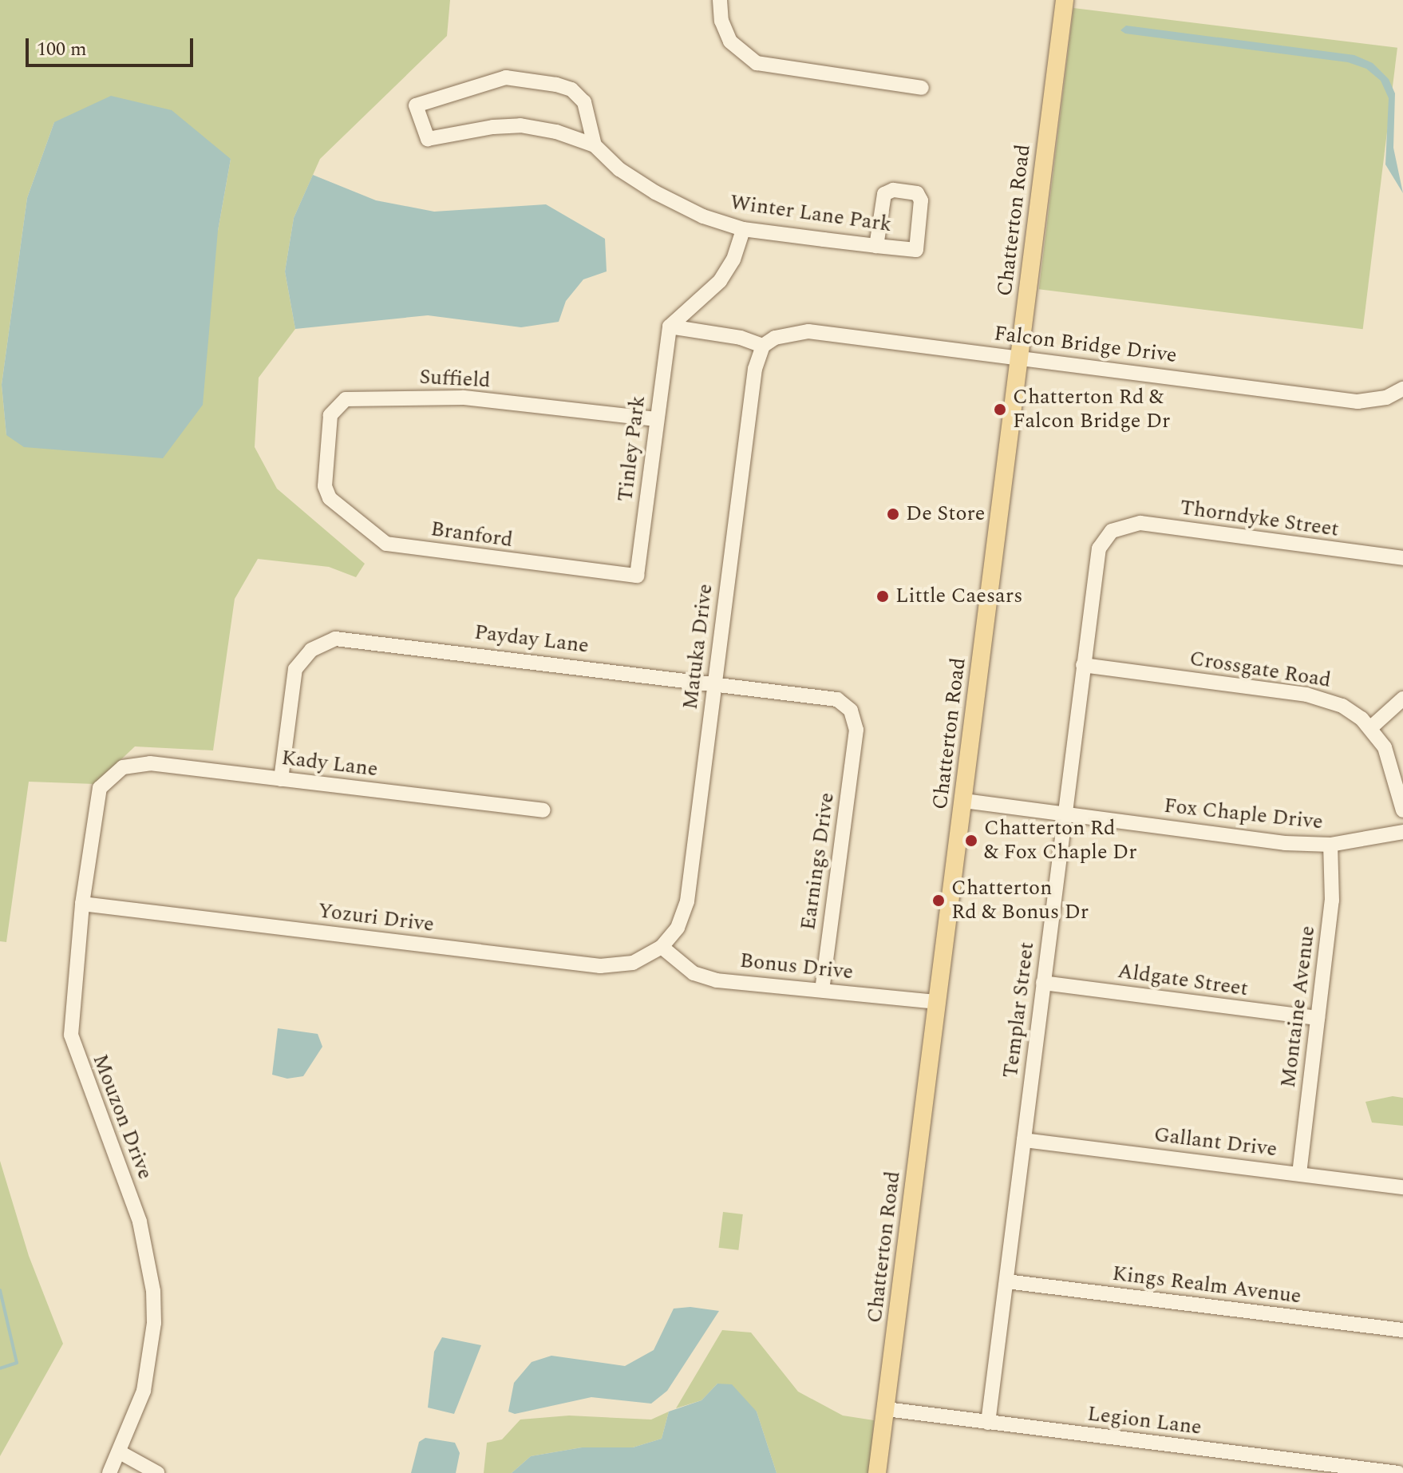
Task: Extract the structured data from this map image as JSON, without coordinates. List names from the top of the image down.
{
  "streets": {
    "main road": ["Chatterton Road"],
    "street": [
      "Winter Lane Park",
      "Falcon Bridge Drive",
      "Suffield",
      "Tinley Park",
      "Thorndyke Street",
      "Branford",
      "Payday Lane",
      "Matuka Drive",
      "Crossgate Road",
      "Kady Lane",
      "Fox Chaple Drive",
      "Earnings Drive",
      "Yozuri Drive",
      "Bonus Drive",
      "Aldgate Street",
      "Montaine Avenue",
      "Templar Street",
      "Mouzon Drive",
      "Gallant Drive",
      "Kings Realm Avenue",
      "Legion Lane"
    ]
  },
  "crossings": [
    ["Chatterton Road", "Falcon Bridge Drive"],
    ["Chatterton Road", "Fox Chaple Drive"],
    ["Chatterton Road", "Bonus Drive"],
    ["Chatterton Road", "Legion Lane"],
    ["Falcon Bridge Drive", "Matuka Drive"],
    ["Suffield", "Tinley Park"],
    ["Suffield", "Branford"],
    ["Tinley Park", "Branford"],
    ["Thorndyke Street", "Templar Street"],
    ["Payday Lane", "Matuka Drive"],
    ["Payday Lane", "Kady Lane"],
    ["Payday Lane", "Earnings Drive"],
    ["Matuka Drive", "Yozuri Drive"],
    ["Matuka Drive", "Bonus Drive"],
    ["Crossgate Road", "Templar Street"],
    ["Kady Lane", "Mouzon Drive"],
    ["Fox Chaple Drive", "Montaine Avenue"],
    ["Fox Chaple Drive", "Templar Street"],
    ["Earnings Drive", "Bonus Drive"],
    ["Yozuri Drive", "Bonus Drive"],
    ["Yozuri Drive", "Mouzon Drive"],
    ["Aldgate Street", "Montaine Avenue"],
    ["Aldgate Street", "Templar Street"],
    ["Montaine Avenue", "Gallant Drive"],
    ["Templar Street", "Gallant Drive"],
    ["Templar Street", "Kings Realm Avenue"],
    ["Templar Street", "Legion Lane"]
  ],
  "places": [
    "Chatterton Rd & Falcon Bridge Dr",
    "De Store",
    "Little Caesars",
    "Chatterton Rd & Fox Chaple Dr",
    "Chatterton Rd & Bonus Dr"
  ],
  "scale_bar": "100 m"
}
